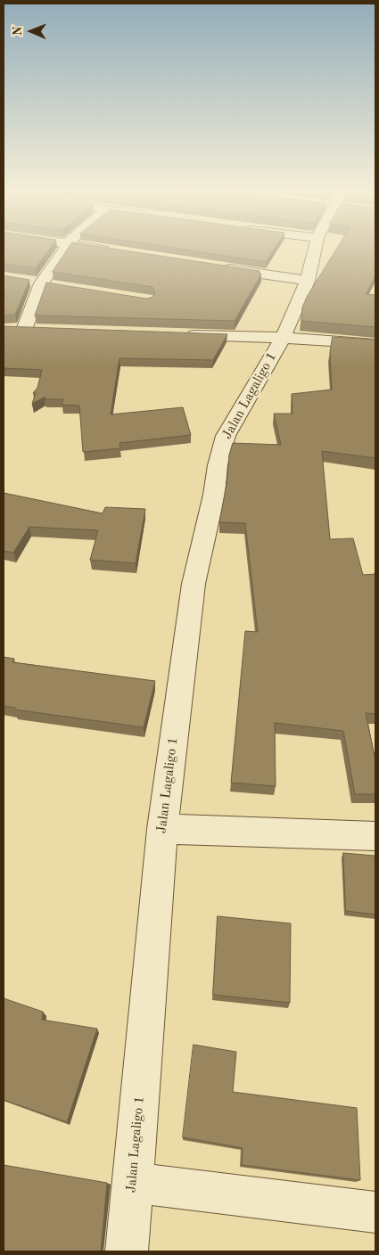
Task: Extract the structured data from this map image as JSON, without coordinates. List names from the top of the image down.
{
  "streets": {
    "street": ["Jalan Lagaligo 1"]
  },
  "north": "left"
}
